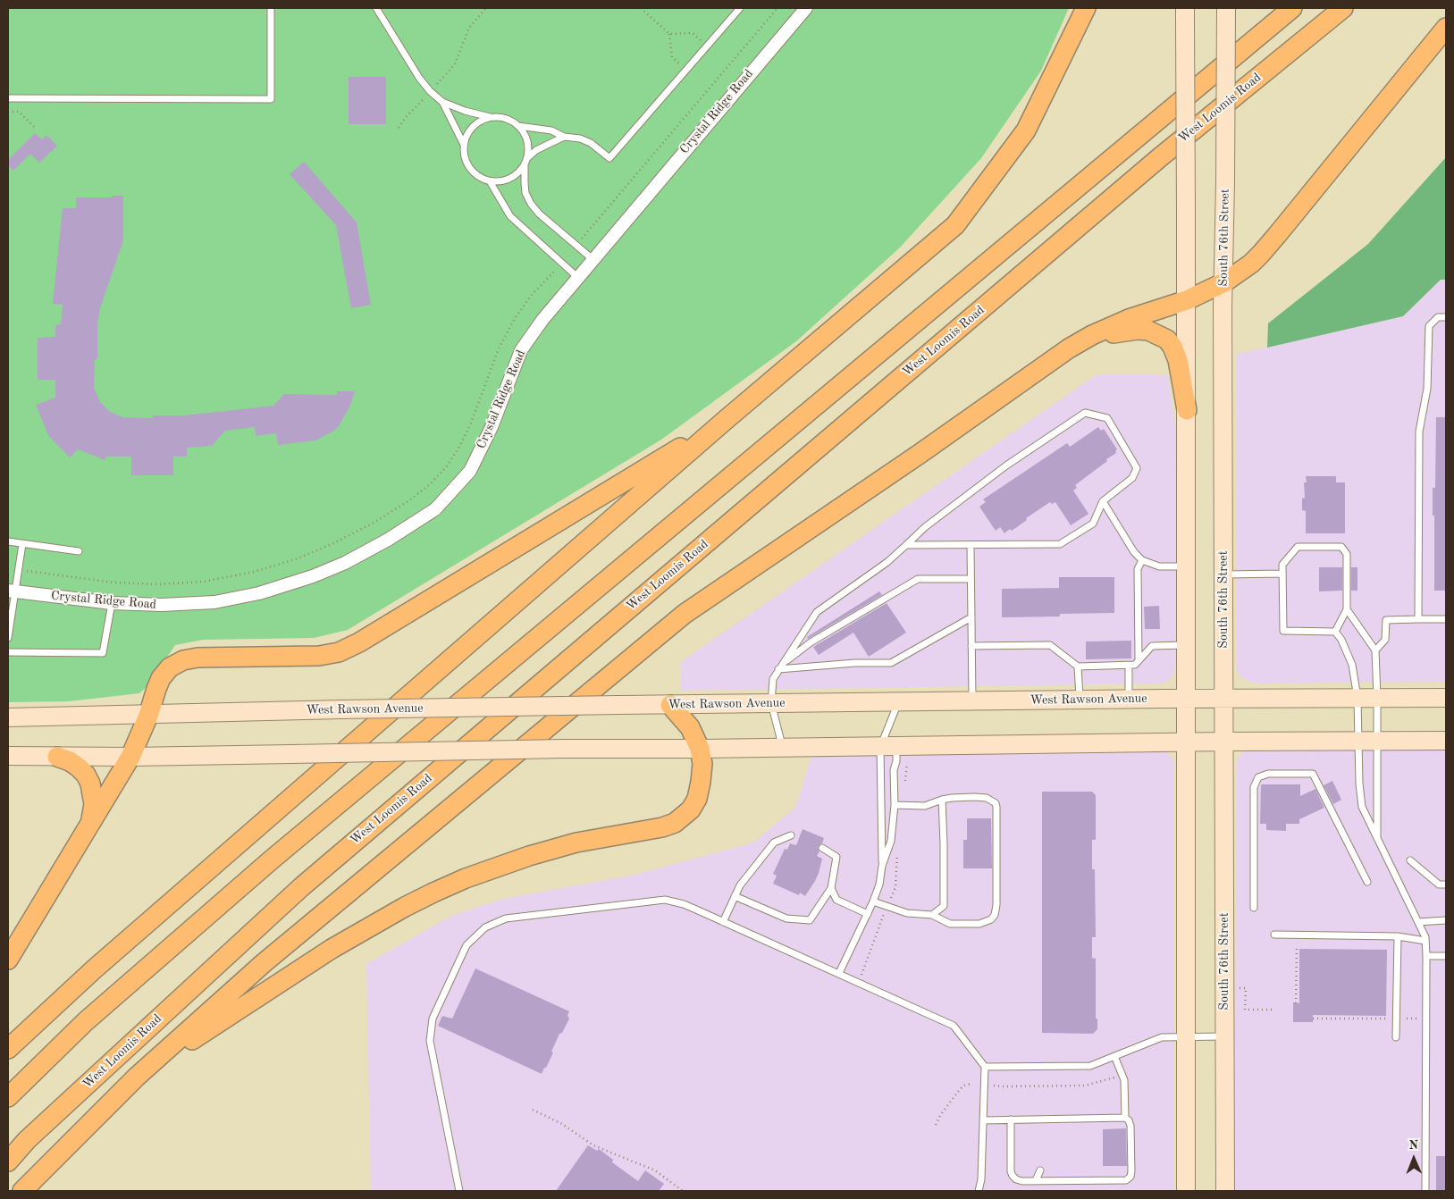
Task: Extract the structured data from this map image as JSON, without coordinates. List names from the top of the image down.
{
  "streets": {
    "main road": ["West Loomis Road", "South 76th Street", "West Rawson Avenue"],
    "street": ["Crystal Ridge Road"]
  },
  "crossings": [
    ["South 76th Street", "West Rawson Avenue"]
  ],
  "north": "top"
}
